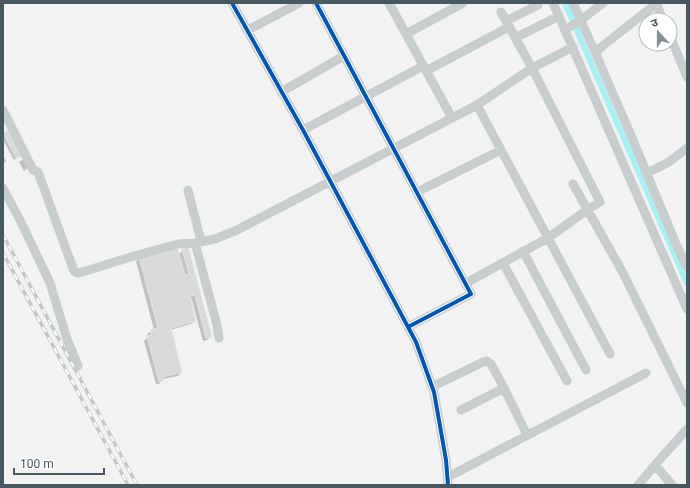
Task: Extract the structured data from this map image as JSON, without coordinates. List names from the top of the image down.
{
  "scale_bar": "100 m",
  "north": "top"
}
